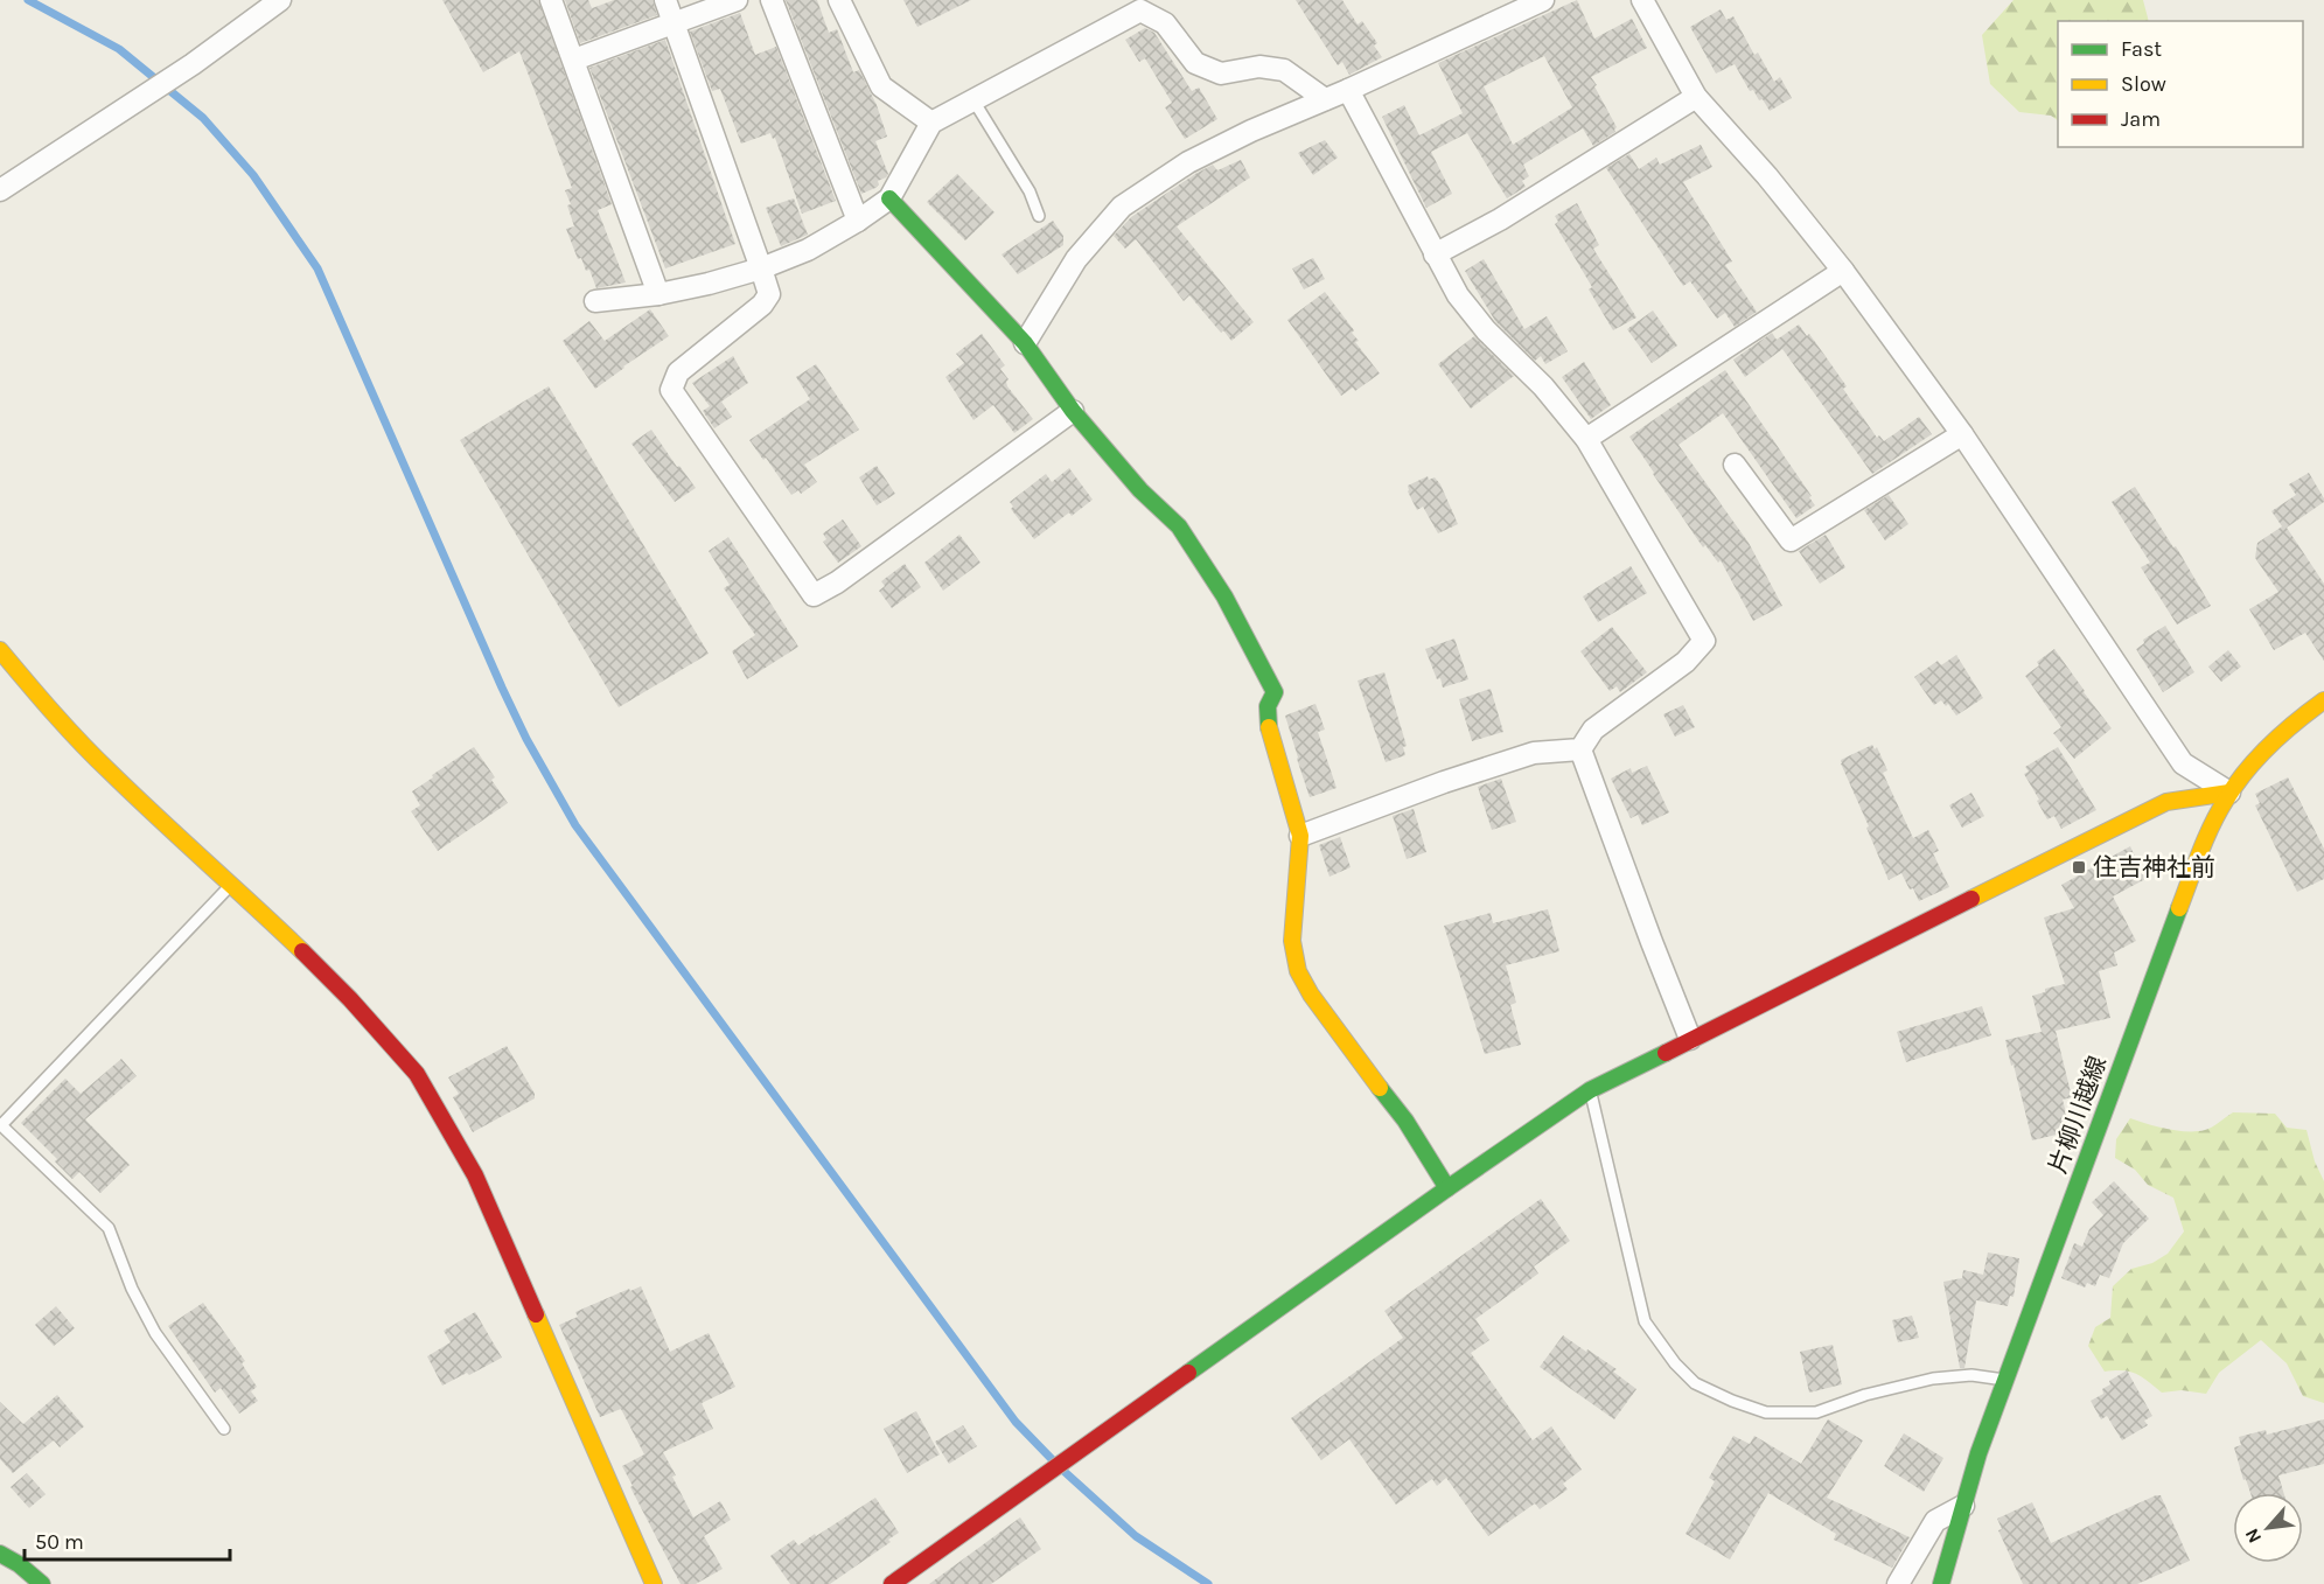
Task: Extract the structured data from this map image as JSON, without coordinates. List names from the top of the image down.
{
  "streets": {
    "street": ["片柳川越線"]
  },
  "places": {
    "transit": ["住吉神社前"]
  },
  "legend": ["Fast", "Slow", "Jam"],
  "scale_bar": "50 m",
  "north": "bottom left"
}
